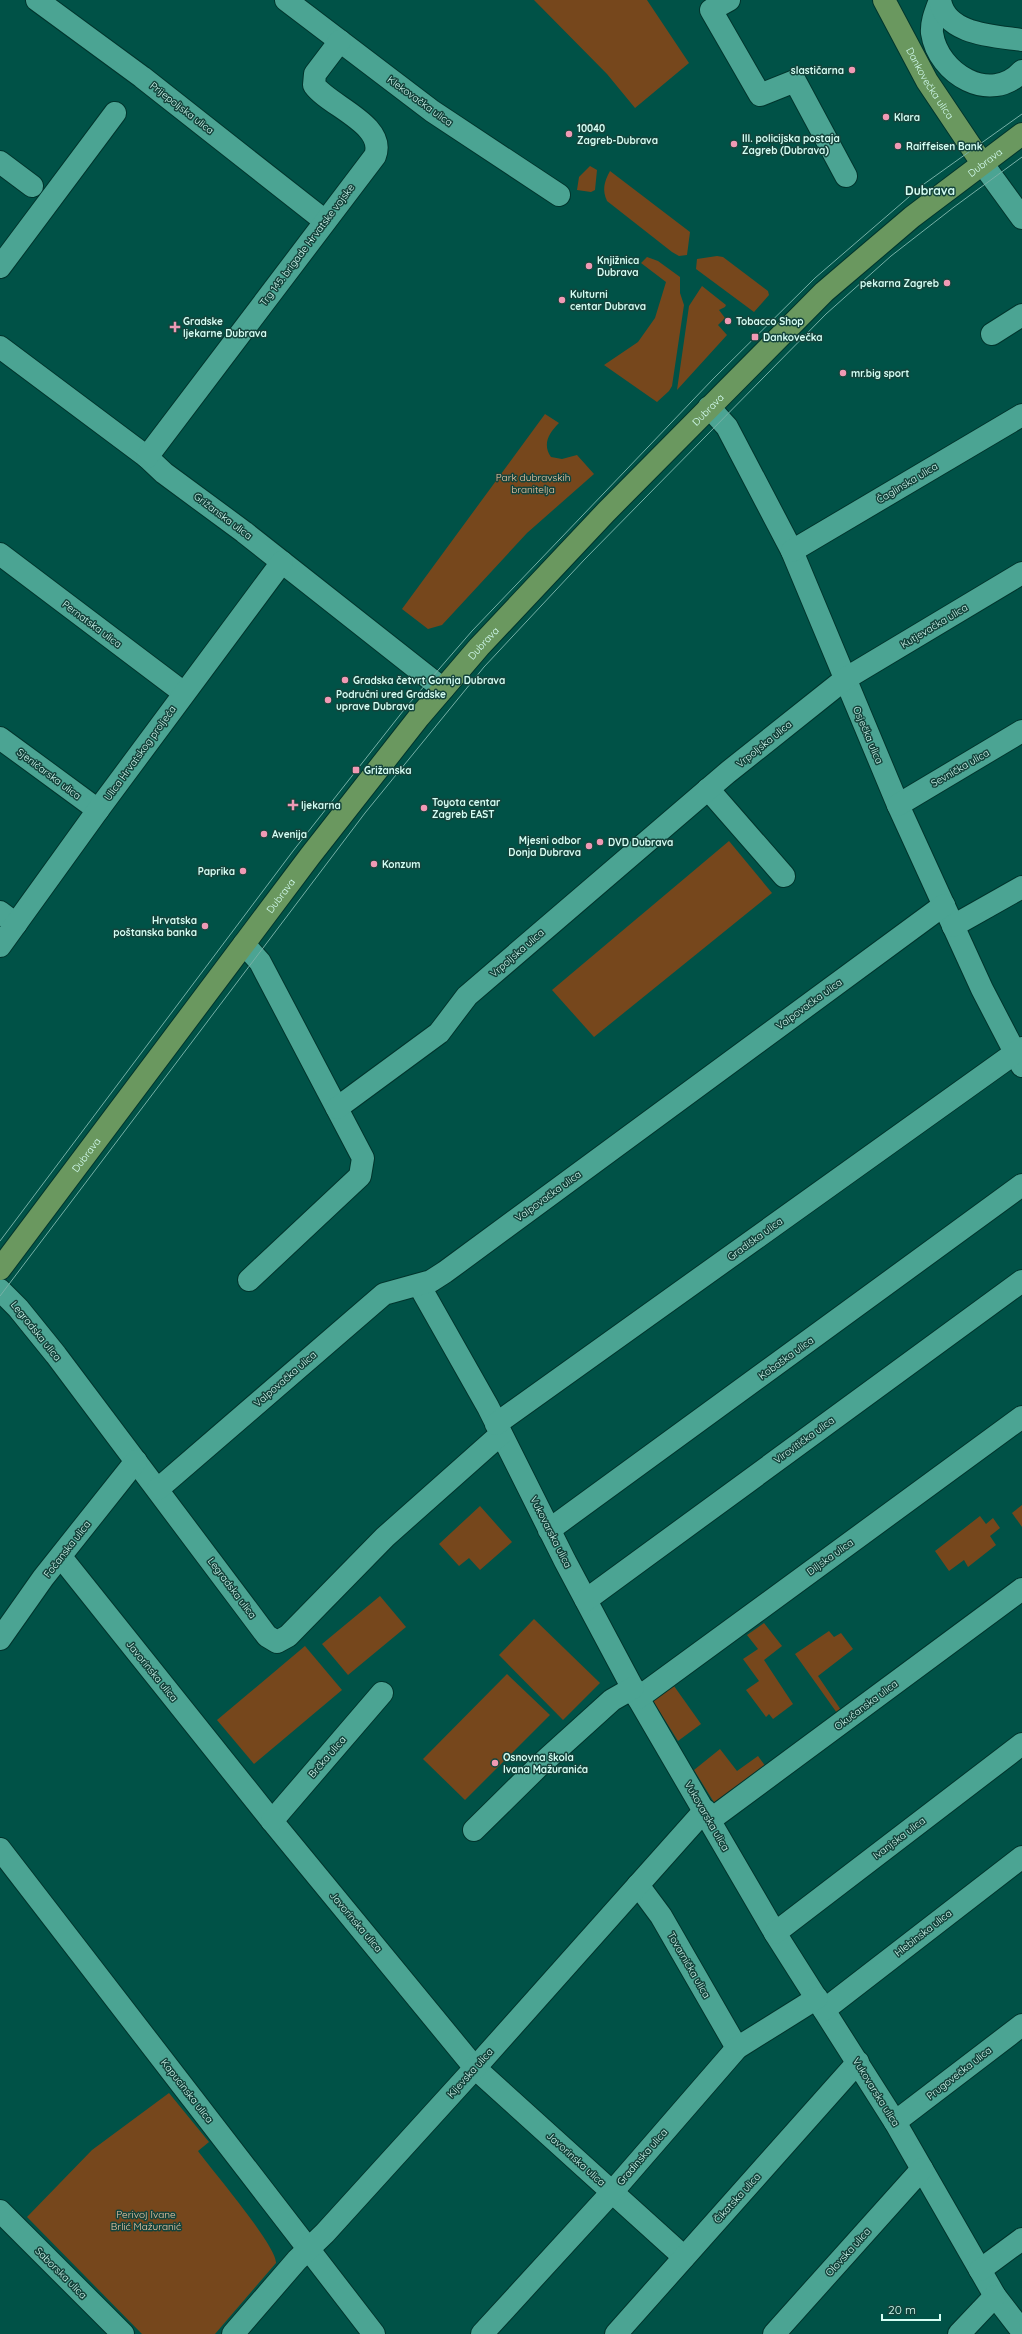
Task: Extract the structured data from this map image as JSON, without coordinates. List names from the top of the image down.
{
  "streets": {
    "main road": ["Dankovečka ulica", "Dubrava"],
    "street": [
      "Klekovačka ulica",
      "Prijepoljska ulica",
      "Trg 145. brigade Hrvatske vojske",
      "Čaglinska ulica",
      "Grižanska ulica",
      "Pernatska ulica",
      "Kutjevačka ulica",
      "Osječka ulica",
      "Vrpoljska ulica",
      "Ulica Hrvatskog proljeća",
      "Sevnička ulica",
      "Sjeničarska ulica",
      "Valpovačka ulica",
      "Gradiška ulica",
      "Legradska ulica",
      "Kobaška ulica",
      "Virovitička ulica",
      "Vukovarska ulica",
      "Fočanska ulica",
      "Diljska ulica",
      "Javorinska ulica",
      "Okučanska ulica",
      "Brčka ulica",
      "Ivanjska ulica",
      "Hlebinska ulica",
      "Tovarnička ulica",
      "Kijevska ulica",
      "Prugovečka ulica",
      "Kapucinska ulica",
      "Gradinska ulica",
      "Čikatska ulica",
      "Olovska ulica",
      "Saborska ulica"
    ]
  },
  "crossings": [
    ["Dankovečka ulica", "Dubrava"],
    ["Klekovačka ulica", "Trg 145. brigade Hrvatske vojske"],
    ["Prijepoljska ulica", "Trg 145. brigade Hrvatske vojske"],
    ["Dubrava", "Grižanska ulica"],
    ["Dubrava", "Osječka ulica"],
    ["Trg 145. brigade Hrvatske vojske", "Grižanska ulica"],
    ["Čaglinska ulica", "Osječka ulica"],
    ["Grižanska ulica", "Ulica Hrvatskog proljeća"],
    ["Pernatska ulica", "Ulica Hrvatskog proljeća"],
    ["Kutjevačka ulica", "Osječka ulica"],
    ["Kutjevačka ulica", "Vrpoljska ulica"],
    ["Osječka ulica", "Vrpoljska ulica"],
    ["Osječka ulica", "Sevnička ulica"],
    ["Osječka ulica", "Valpovačka ulica"],
    ["Osječka ulica", "Gradiška ulica"],
    ["Ulica Hrvatskog proljeća", "Sjeničarska ulica"],
    ["Valpovačka ulica", "Legradska ulica"],
    ["Valpovačka ulica", "Vukovarska ulica"],
    ["Gradiška ulica", "Legradska ulica"],
    ["Gradiška ulica", "Vukovarska ulica"],
    ["Legradska ulica", "Vukovarska ulica"],
    ["Legradska ulica", "Fočanska ulica"],
    ["Kobaška ulica", "Vukovarska ulica"],
    ["Virovitička ulica", "Vukovarska ulica"],
    ["Vukovarska ulica", "Diljska ulica"],
    ["Vukovarska ulica", "Okučanska ulica"],
    ["Vukovarska ulica", "Ivanjska ulica"],
    ["Vukovarska ulica", "Hlebinska ulica"],
    ["Vukovarska ulica", "Kijevska ulica"],
    ["Vukovarska ulica", "Prugovečka ulica"],
    ["Vukovarska ulica", "Gradinska ulica"],
    ["Vukovarska ulica", "Čikatska ulica"],
    ["Vukovarska ulica", "Olovska ulica"],
    ["Fočanska ulica", "Javorinska ulica"],
    ["Javorinska ulica", "Brčka ulica"],
    ["Javorinska ulica", "Kijevska ulica"],
    ["Javorinska ulica", "Gradinska ulica"],
    ["Javorinska ulica", "Čikatska ulica"],
    ["Okučanska ulica", "Kijevska ulica"],
    ["Hlebinska ulica", "Gradinska ulica"],
    ["Tovarnička ulica", "Kijevska ulica"],
    ["Tovarnička ulica", "Gradinska ulica"],
    ["Kijevska ulica", "Kapucinska ulica"]
  ],
  "districts": ["Dubrava"],
  "parks": ["Park dubravskih branitelja", "Perivoj Ivane Brlić Mažuranić"],
  "places": {
    "other": [
      "slastičarna",
      "Klara",
      "10040 Zagreb-Dubrava",
      "III. policijska postaja Zagreb (Dubrava)",
      "Raiffeisen Bank",
      "Knjižnica Dubrava",
      "pekarna Zagreb",
      "Kulturni centar Dubrava",
      "Tobacco Shop",
      "mr.big sport",
      "Gradska četvrt Gornja Dubrava",
      "Područni ured Gradske uprave Dubrava",
      "Toyota centar Zagreb EAST",
      "Avenija",
      "DVD Dubrava",
      "Mjesni odbor Donja Dubrava",
      "Konzum",
      "Paprika",
      "Hrvatska poštanska banka",
      "Osnovna škola Ivana Mažuranića"
    ],
    "health": ["Gradske ljekarne Dubrava", "ljekarna"],
    "transit": ["Dankovečka", "Grižanska"]
  },
  "scale_bar": "20 m"
}
